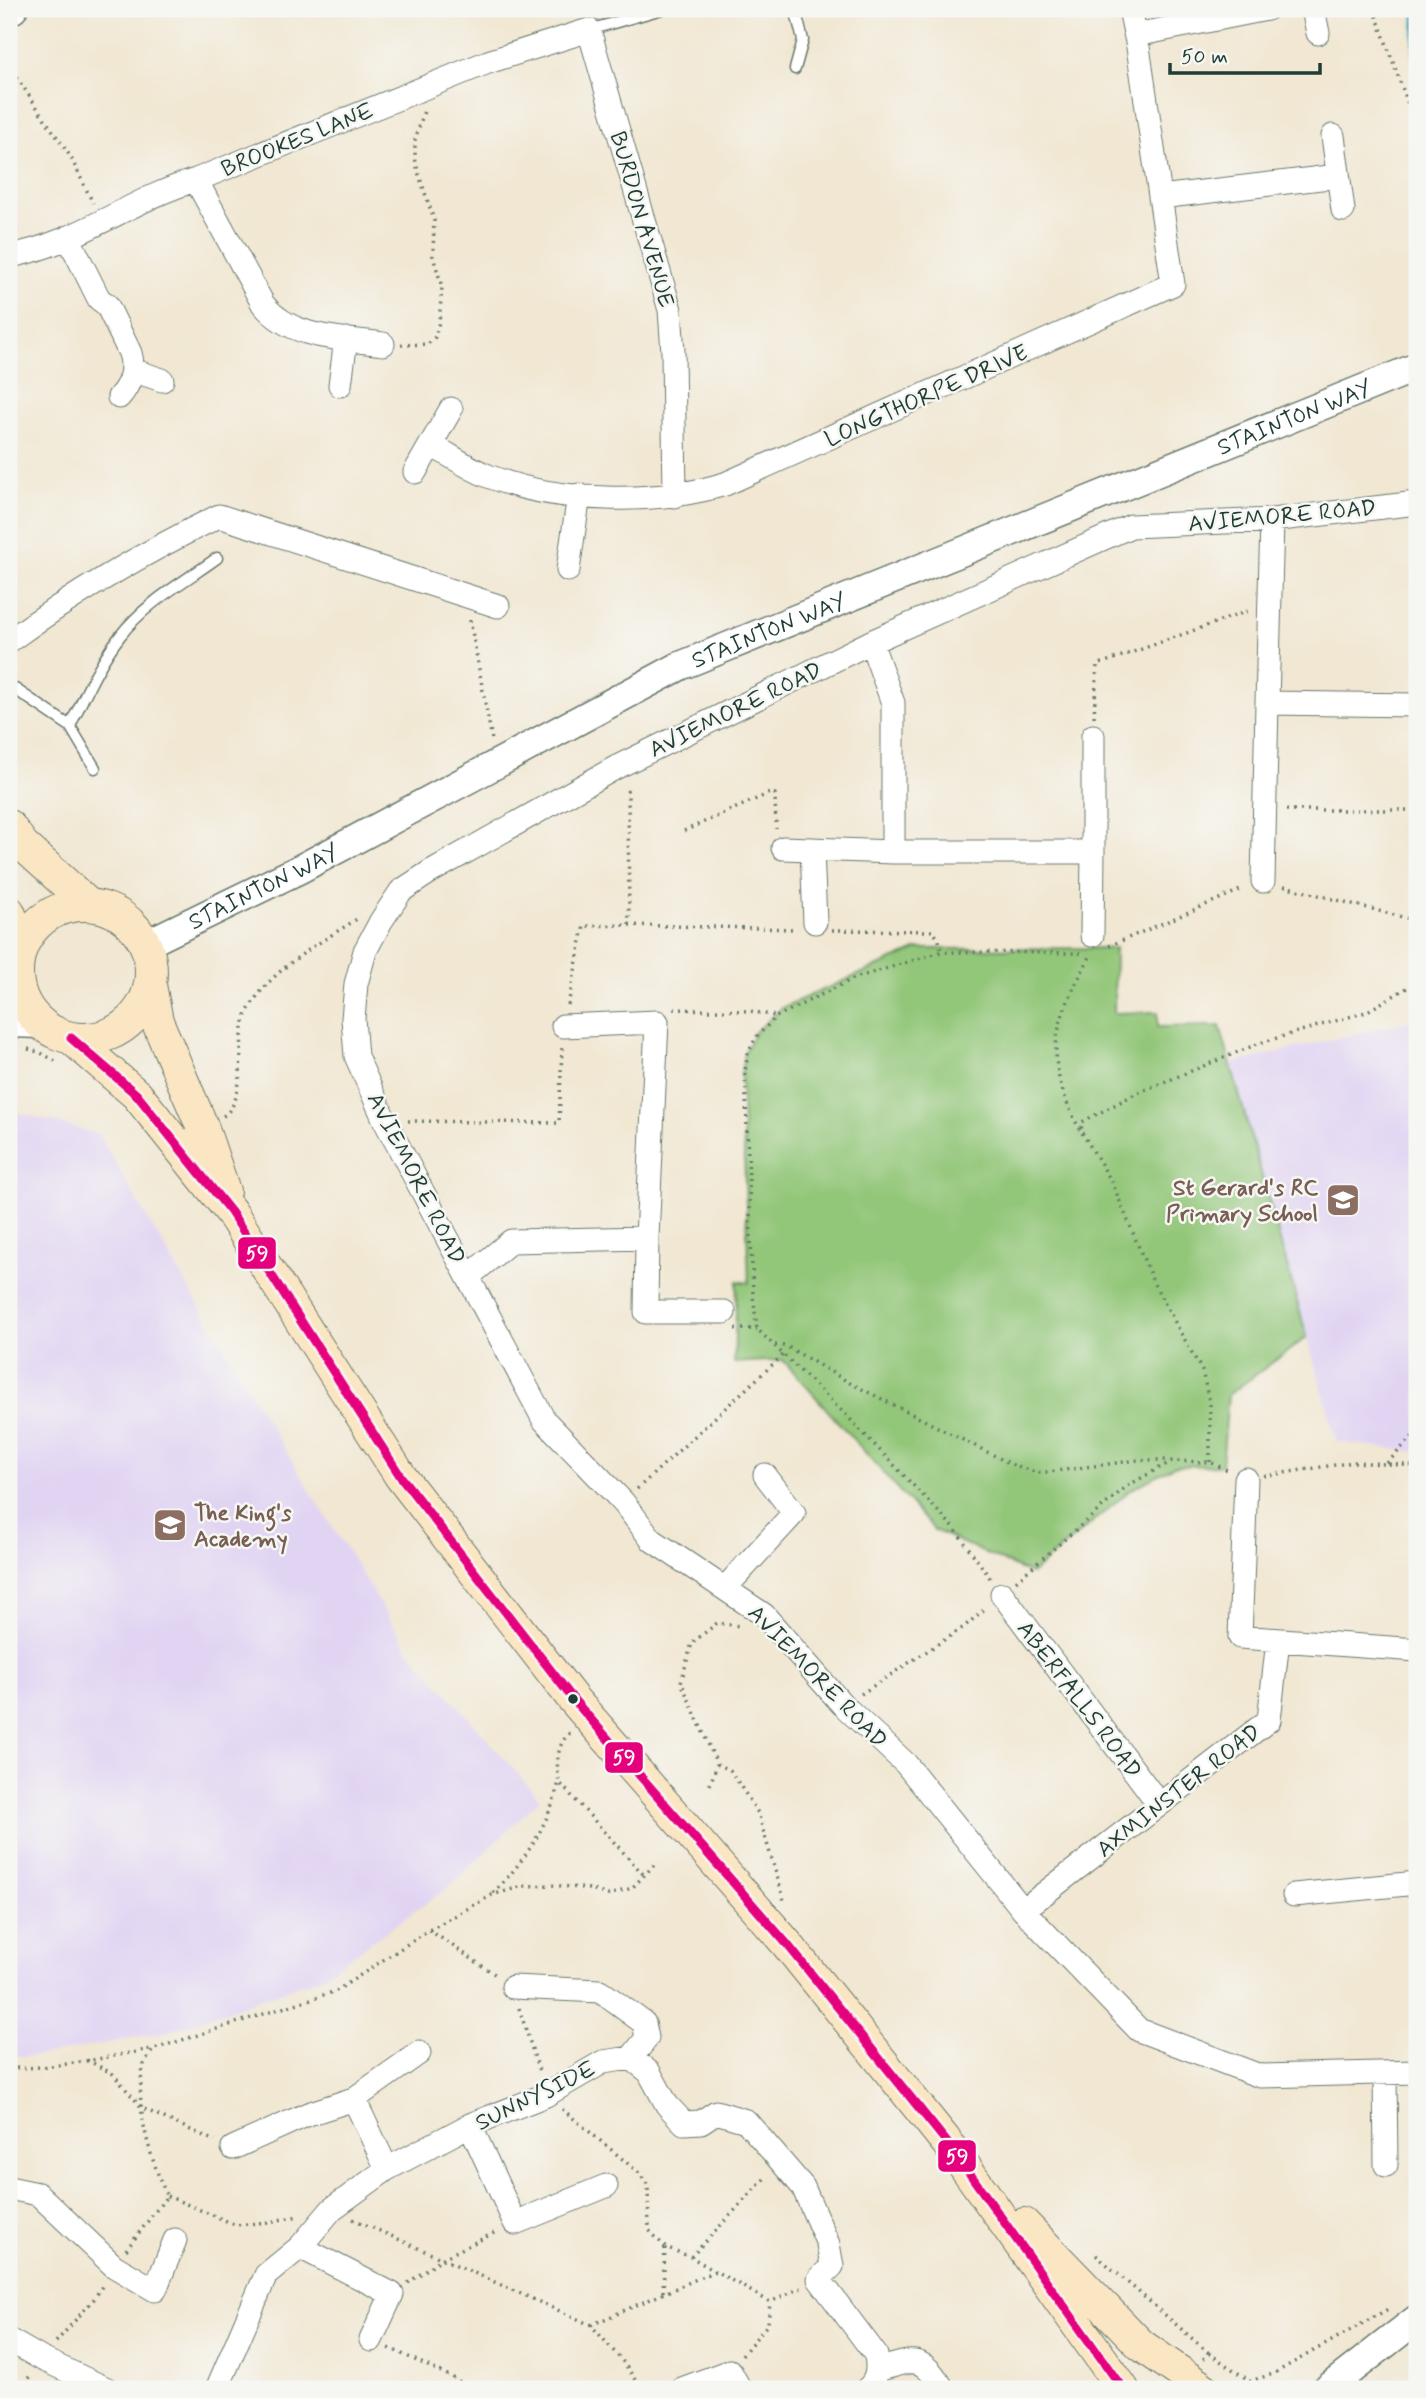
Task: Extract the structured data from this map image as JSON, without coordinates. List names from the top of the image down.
{
  "streets": {
    "street": [
      "BROOKES LANE",
      "BURDON AVENUE",
      "LONGTHORPE DRIVE",
      "STAINTON WAY",
      "AVIEMORE ROAD",
      "ABERFALLS ROAD",
      "AXMINSTER ROAD",
      "SUNNYSIDE"
    ]
  },
  "crossings": [
    ["BROOKES LANE", "BURDON AVENUE"],
    ["BURDON AVENUE", "LONGTHORPE DRIVE"],
    ["AVIEMORE ROAD", "AXMINSTER ROAD"],
    ["ABERFALLS ROAD", "AXMINSTER ROAD"]
  ],
  "places": {
    "school or university": ["St Gerard's RC Primary School", "The King's Academy"]
  },
  "lines": ["transit line 59"],
  "scale_bar": "50 m"
}
